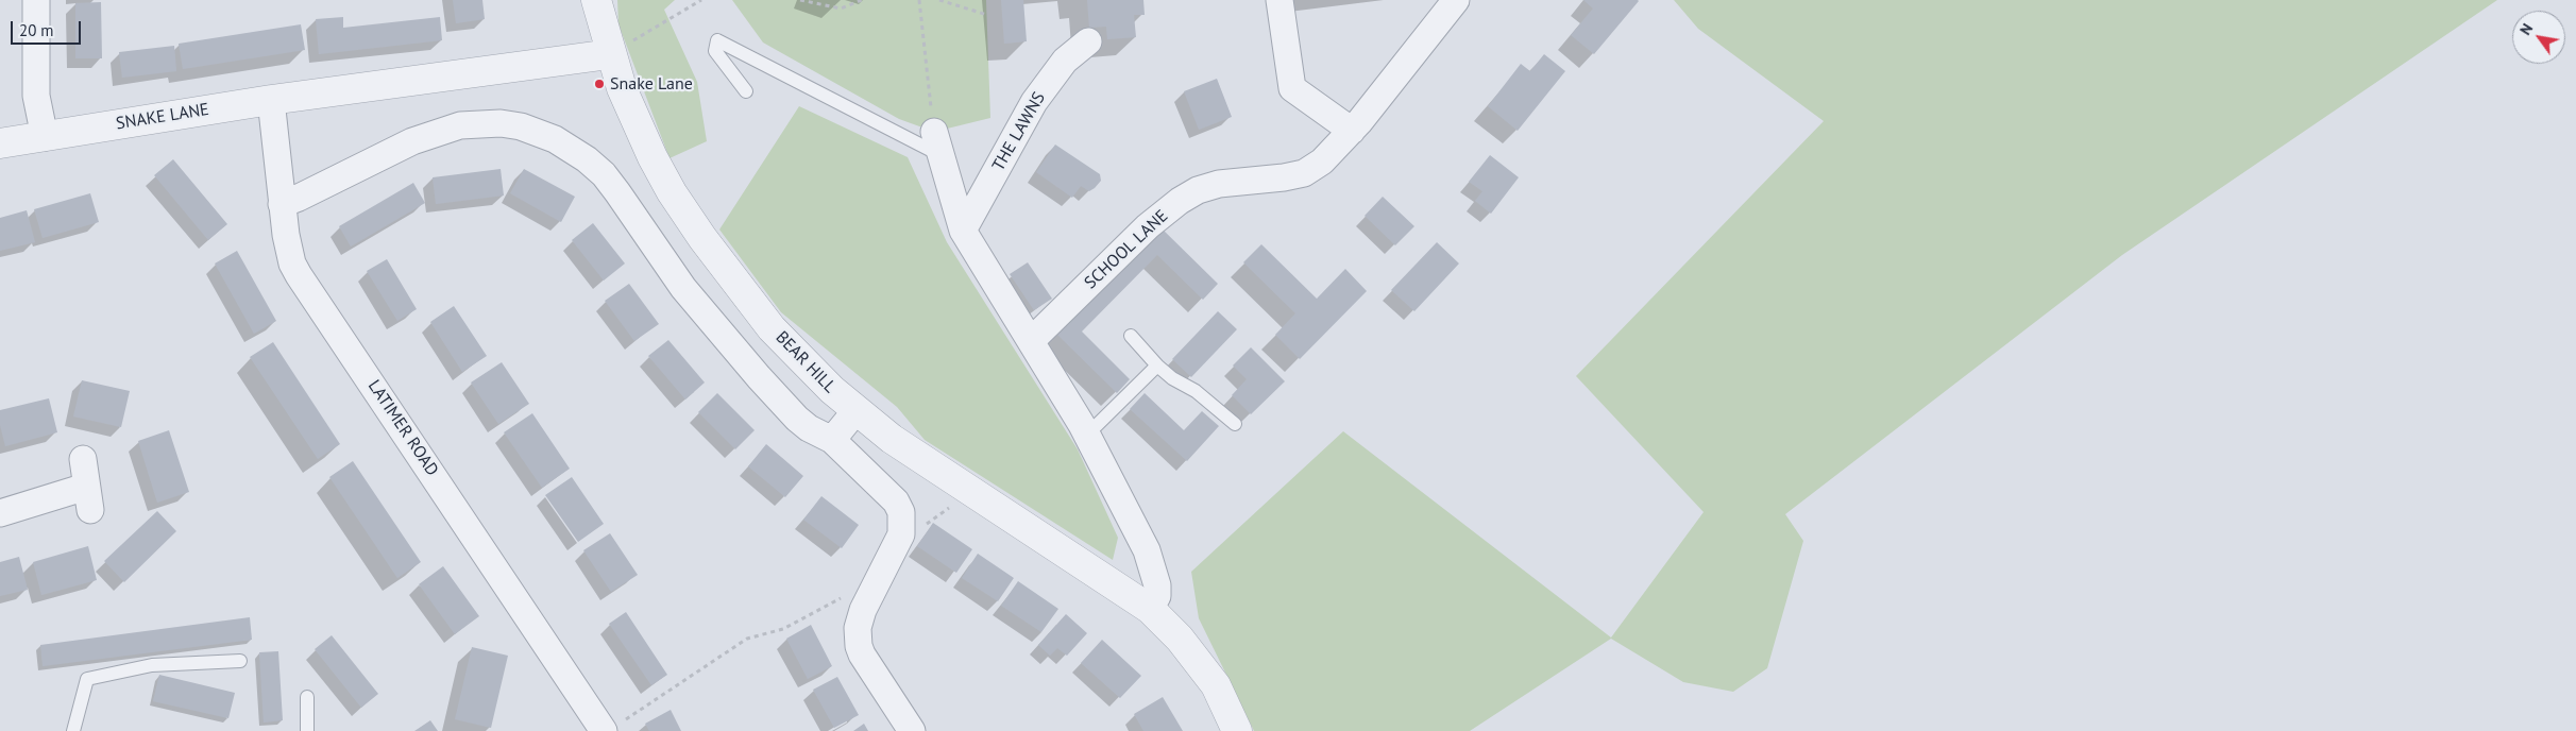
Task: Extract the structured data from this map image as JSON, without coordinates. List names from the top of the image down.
{
  "streets": {
    "street": [
      "SNAKE LANE",
      "THE LAWNS",
      "SCHOOL LANE",
      "BEAR HILL",
      "LATIMER ROAD"
    ]
  },
  "crossings": [
    ["SNAKE LANE", "BEAR HILL"],
    ["SNAKE LANE", "LATIMER ROAD"]
  ],
  "places": ["Snake Lane"],
  "scale_bar": "20 m",
  "north": "top left"
}
